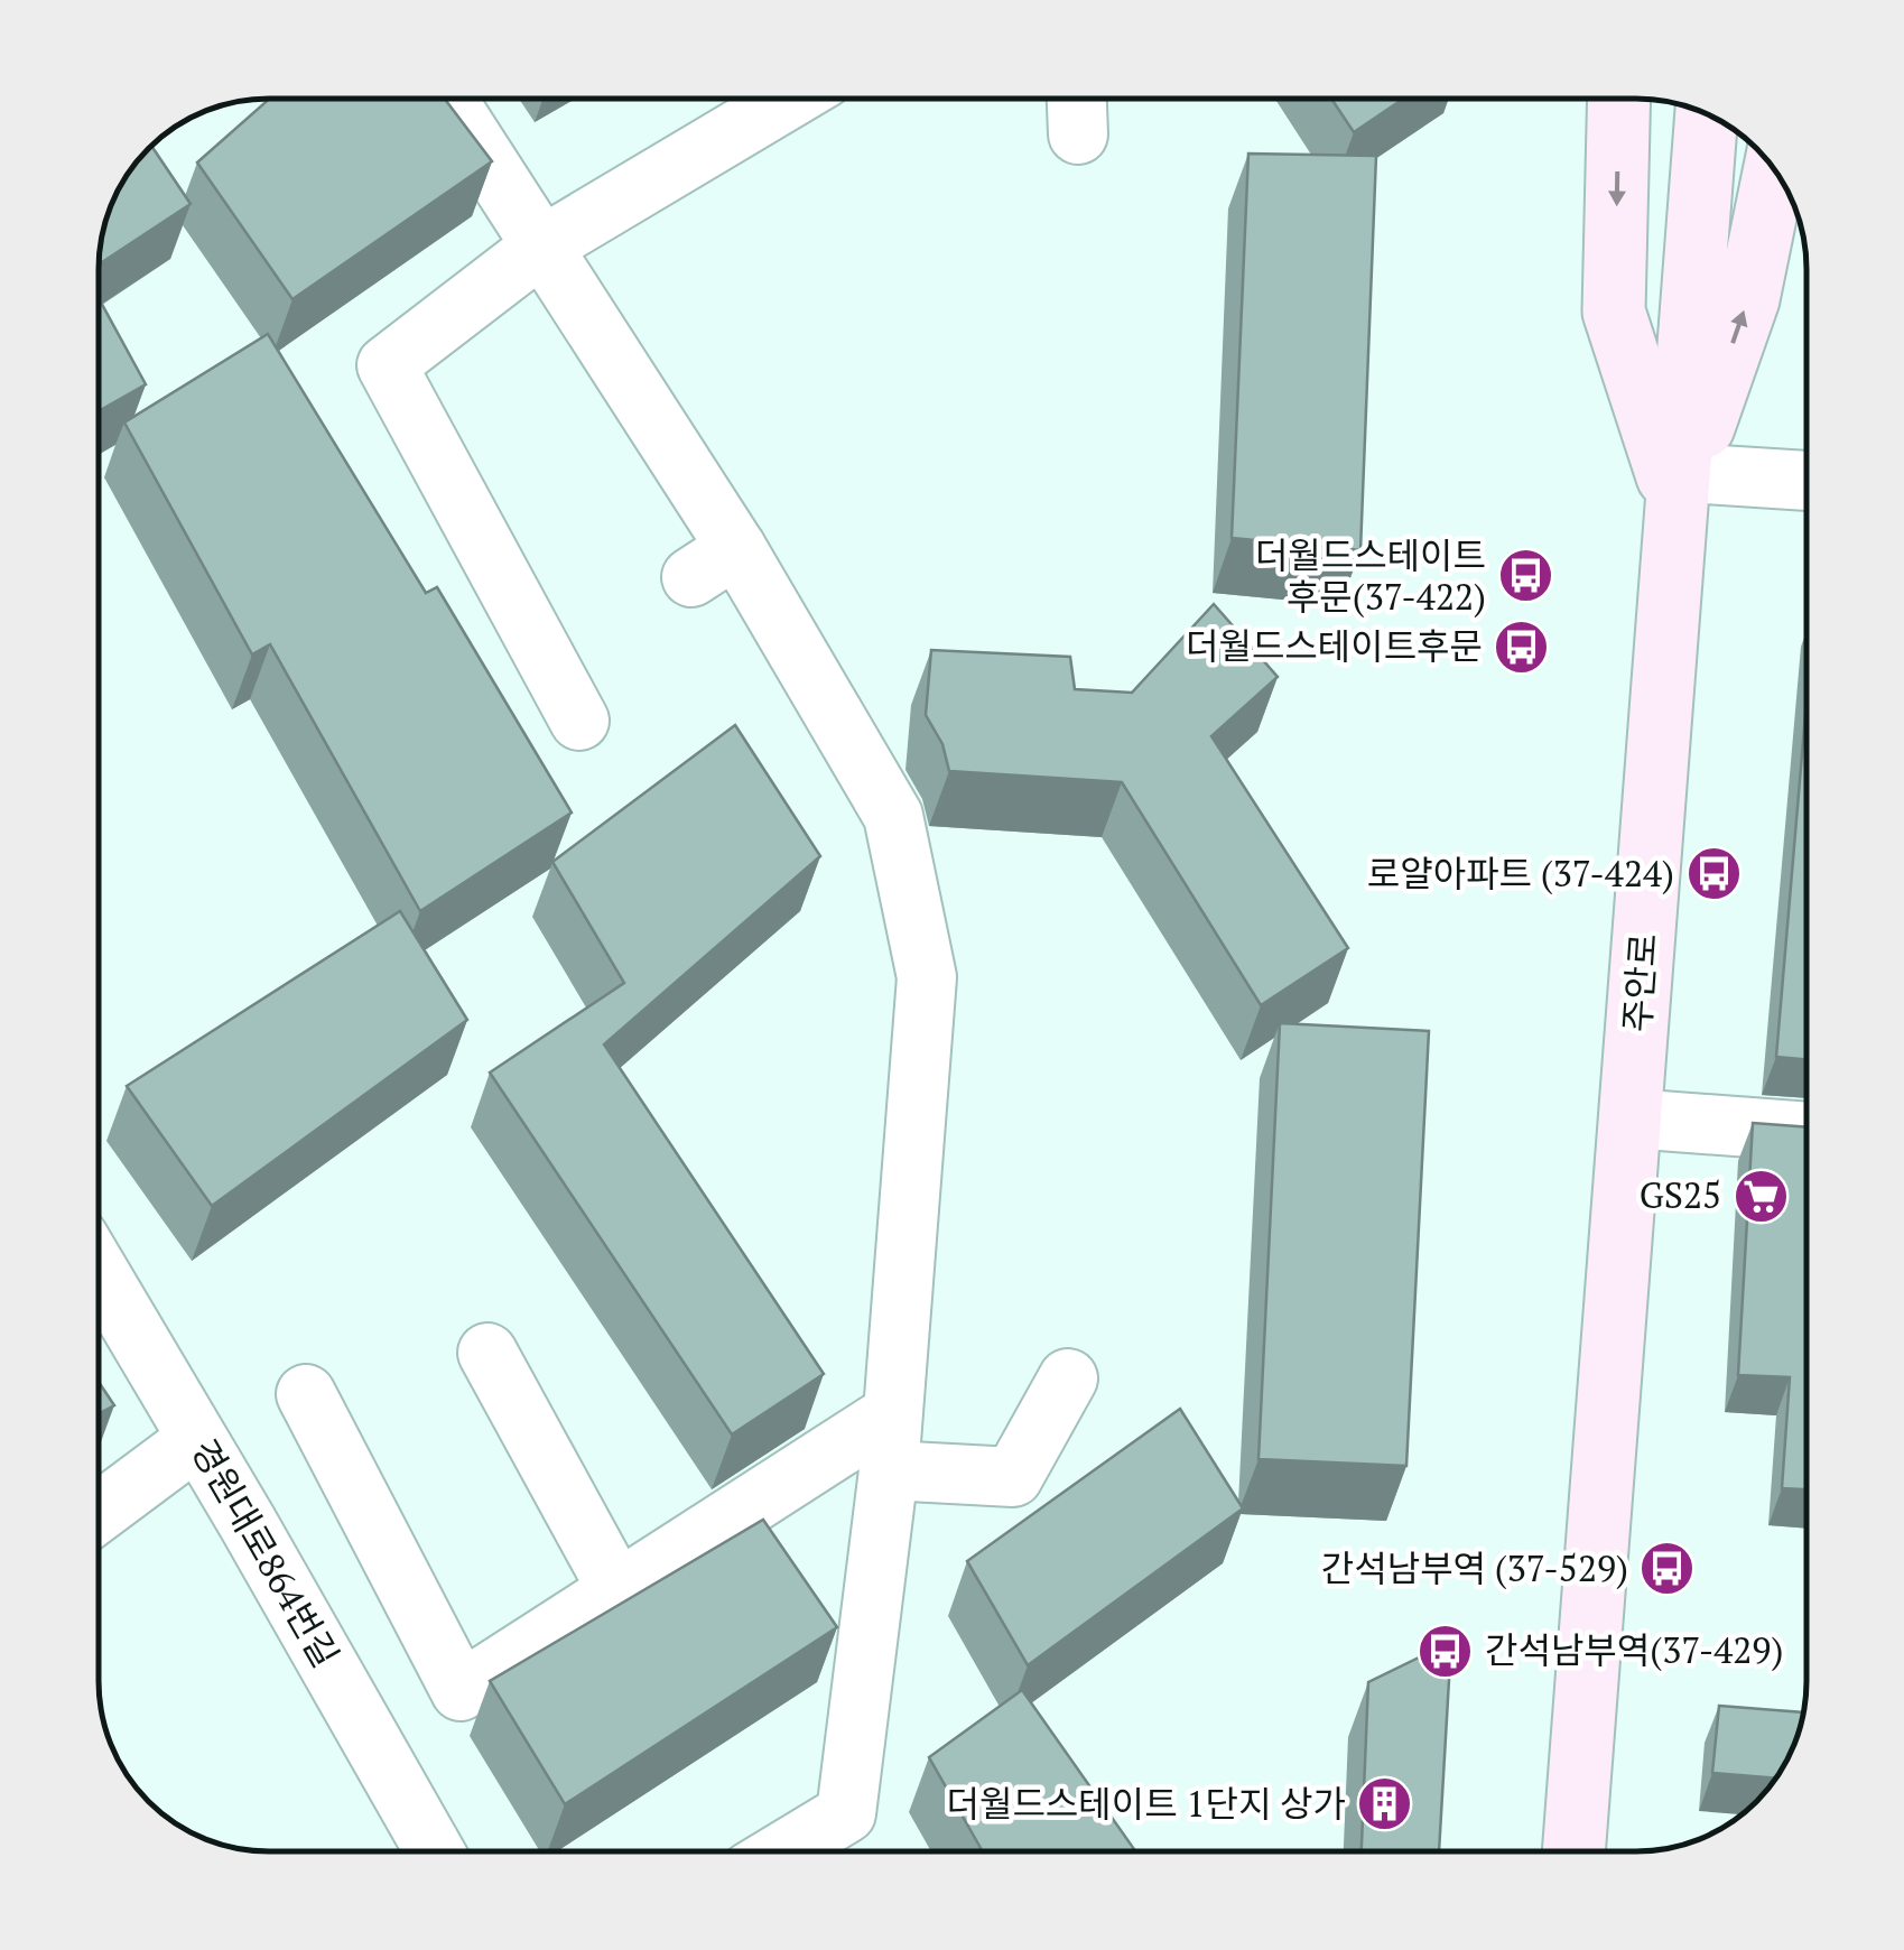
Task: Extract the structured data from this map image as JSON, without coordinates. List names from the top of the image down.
{
  "streets": {
    "main road": ["주안로"],
    "street": ["경원대로864번길"]
  },
  "places": {
    "bus stop": [
      "더월드스테이트 후문(37-422)",
      "더월드스테이트후문",
      "로얄아파트 (37-424)",
      "간석남부역 (37-529)",
      "간석남부역(37-429)"
    ],
    "supermarket": ["GS25"],
    "building": ["더월드스테이트 1단지 상가"]
  }
}
